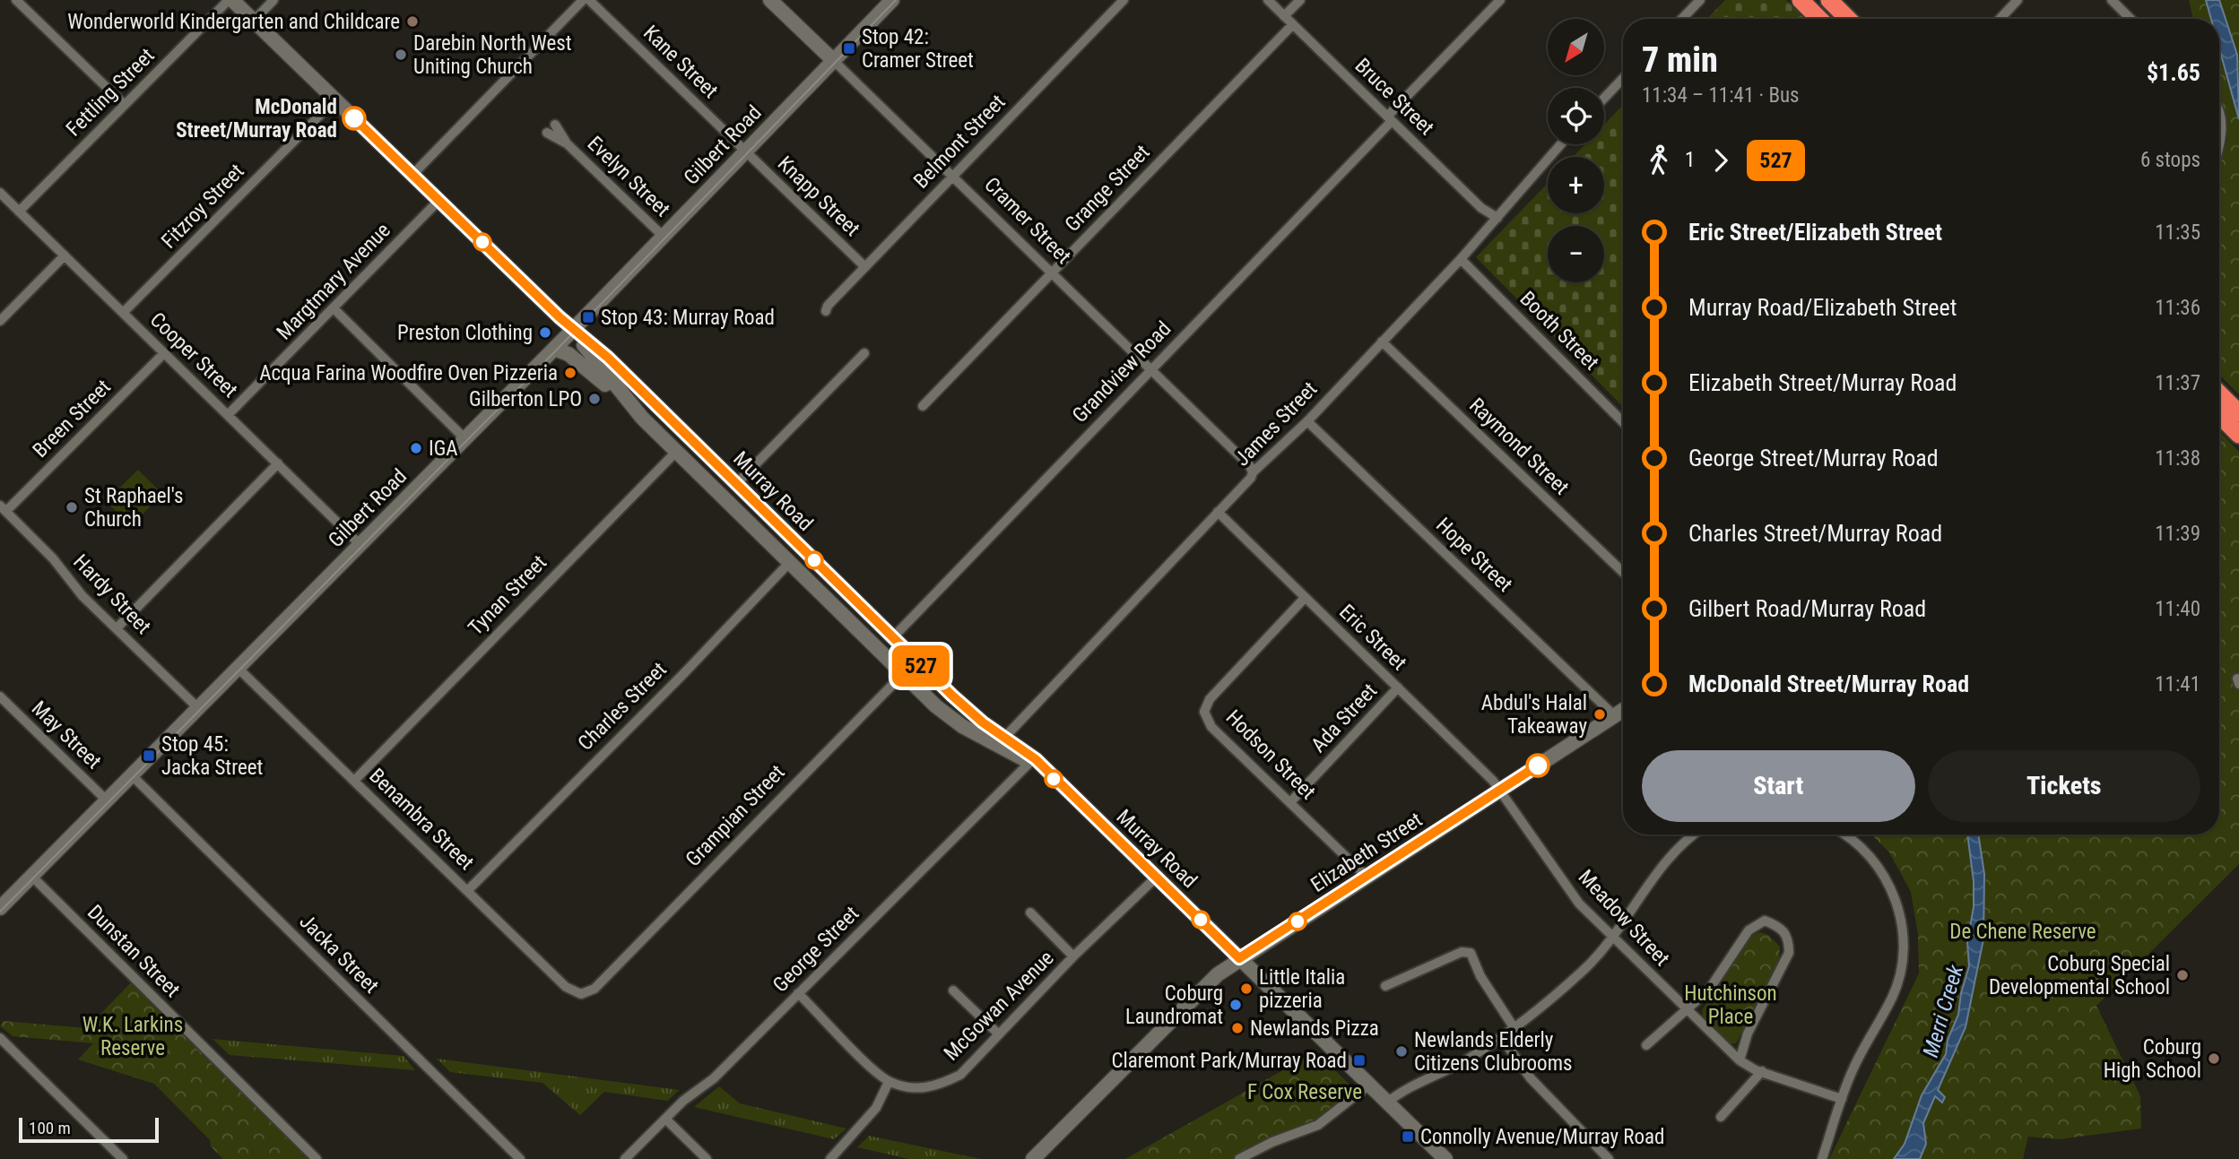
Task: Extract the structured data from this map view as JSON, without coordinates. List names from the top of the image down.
{
  "streets": {
    "main road": [
      "Gilbert Road",
      "Cramer Street",
      "Grandview Road",
      "Murray Road",
      "Tynan Street",
      "Charles Street",
      "Grampian Street",
      "Elizabeth Street"
    ],
    "street": [
      "Kane Street",
      "Fettling Street",
      "Bruce Street",
      "Belmont Street",
      "Evelyn Street",
      "Grange Street",
      "Knapp Street",
      "Fitzroy Street",
      "Margtmary Avenue",
      "Booth Street",
      "Cooper Street",
      "Breen Street",
      "James Street",
      "Raymond Street",
      "Hope Street",
      "Hardy Street",
      "Eric Street",
      "Ada Street",
      "May Street",
      "Hodson Street",
      "Benambra Street",
      "Meadow Street",
      "George Street",
      "Dunstan Street",
      "Jacka Street",
      "McGowan Avenue"
    ]
  },
  "crossings": [
    ["Kane Street", "Gilbert Road"],
    ["Kane Street", "Knapp Street"],
    ["Fettling Street", "Cooper Street"],
    ["Fettling Street", "Murray Road"],
    ["Bruce Street", "Grange Street"],
    ["Bruce Street", "Grandview Road"],
    ["Bruce Street", "James Street"],
    ["Belmont Street", "Knapp Street"],
    ["Belmont Street", "Cramer Street"],
    ["Gilbert Road", "Evelyn Street"],
    ["Gilbert Road", "Knapp Street"],
    ["Gilbert Road", "Cramer Street"],
    ["Gilbert Road", "Cooper Street"],
    ["Gilbert Road", "Murray Road"],
    ["Gilbert Road", "Hardy Street"],
    ["Gilbert Road", "May Street"],
    ["Gilbert Road", "Benambra Street"],
    ["Gilbert Road", "Dunstan Street"],
    ["Gilbert Road", "Jacka Street"],
    ["Grange Street", "Cramer Street"],
    ["Fitzroy Street", "Cooper Street"],
    ["Fitzroy Street", "Murray Road"],
    ["Cramer Street", "Grandview Road"],
    ["Cramer Street", "James Street"],
    ["Margtmary Avenue", "Cooper Street"],
    ["Margtmary Avenue", "Murray Road"],
    ["Booth Street", "James Street"],
    ["Cooper Street", "Breen Street"],
    ["Grandview Road", "Murray Road"],
    ["Breen Street", "Hardy Street"],
    ["James Street", "Raymond Street"],
    ["James Street", "Murray Road"],
    ["James Street", "Hope Street"],
    ["James Street", "Eric Street"],
    ["Murray Road", "Tynan Street"],
    ["Murray Road", "Charles Street"],
    ["Murray Road", "Grampian Street"],
    ["Murray Road", "Elizabeth Street"],
    ["Murray Road", "George Street"],
    ["Murray Road", "McGowan Avenue"],
    ["Hope Street", "Elizabeth Street"],
    ["Tynan Street", "Benambra Street"],
    ["Eric Street", "Ada Street"],
    ["Eric Street", "Hodson Street"],
    ["Eric Street", "Elizabeth Street"],
    ["Eric Street", "Meadow Street"],
    ["Charles Street", "Benambra Street"],
    ["Ada Street", "Hodson Street"],
    ["Hodson Street", "Elizabeth Street"],
    ["Grampian Street", "Benambra Street"],
    ["Elizabeth Street", "Meadow Street"]
  ],
  "water": ["Merri Creek"],
  "parks": [
    "De Chene Reserve",
    "Hutchinson Place",
    "W.K. Larkins Reserve",
    "F Cox Reserve"
  ],
  "places": {
    "other": [
      "Wonderworld Kindergarten and Childcare",
      "Darebin North West Uniting Church",
      "McDonald Street/Murray Road",
      "Preston Clothing",
      "Acqua Farina Woodfire Oven Pizzeria",
      "Gilberton LPO",
      "IGA",
      "St Raphael's Church",
      "Abdul's Halal Takeaway",
      "Coburg Special Developmental School",
      "Little Italia pizzeria",
      "Coburg Laundromat",
      "Newlands Pizza",
      "Newlands Elderly Citizens Clubrooms",
      "Coburg High School"
    ],
    "transit": [
      "Stop 42: Cramer Street",
      "Stop 43: Murray Road",
      "Stop 45: Jacka Street",
      "Claremont Park/Murray Road",
      "Connolly Avenue/Murray Road"
    ]
  },
  "lines": ["bus line 527"],
  "scale_bar": "100 m",
  "north": "bottom left",
  "page": {
    "on_map": "527",
    "map_buttons": ["+", "−"],
    "heading": ["7 min", "11:34 – 11:41 · Bus", "$1.65"],
    "legs": ["1", "527", "6 stops"],
    "list": [
      {
        "name": "Eric Street/Elizabeth Street",
        "value": "11:35"
      },
      {
        "name": "Murray Road/Elizabeth Street",
        "value": "11:36"
      },
      {
        "name": "Elizabeth Street/Murray Road",
        "value": "11:37"
      },
      {
        "name": "George Street/Murray Road",
        "value": "11:38"
      },
      {
        "name": "Charles Street/Murray Road",
        "value": "11:39"
      },
      {
        "name": "Gilbert Road/Murray Road",
        "value": "11:40"
      },
      {
        "name": "McDonald Street/Murray Road",
        "value": "11:41"
      }
    ],
    "buttons": ["Start", "Tickets"],
    "scale": "100 m"
  }
}
